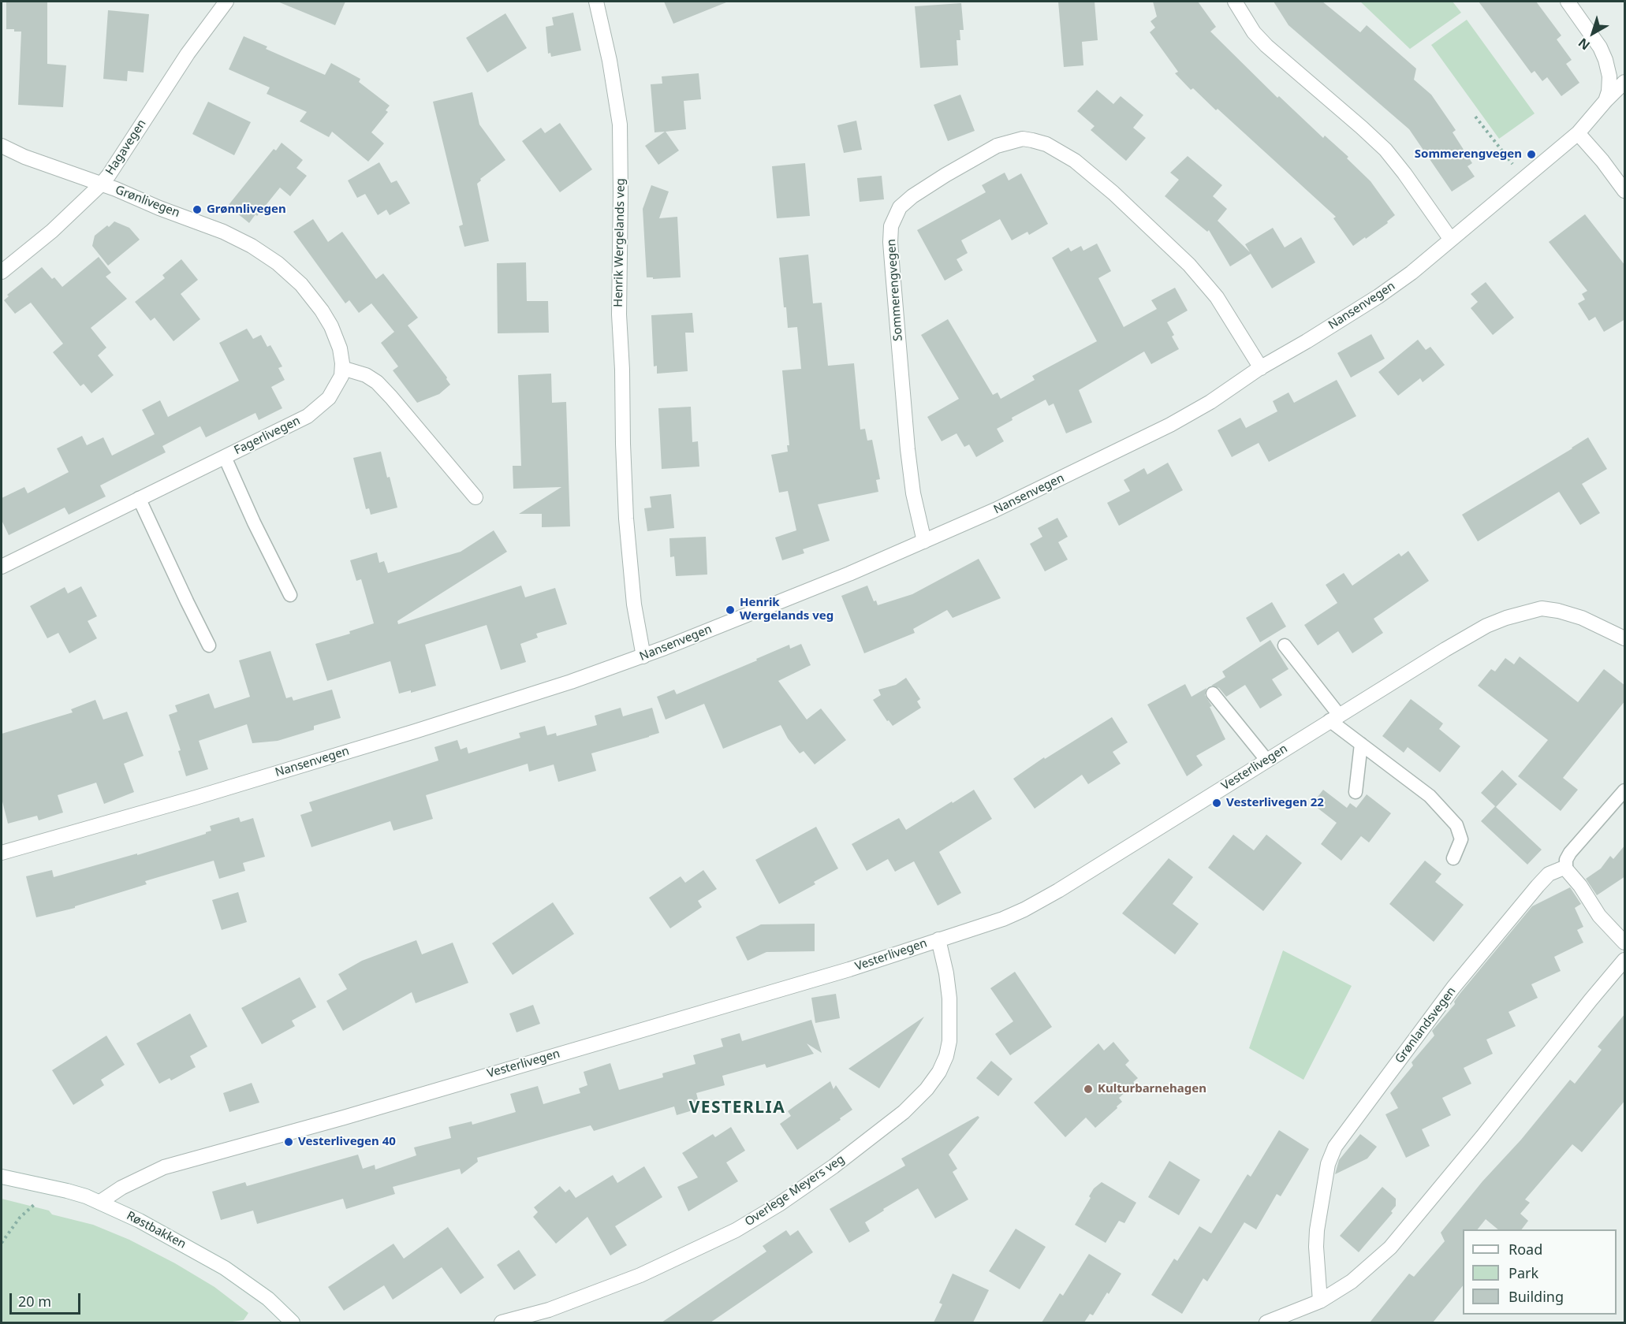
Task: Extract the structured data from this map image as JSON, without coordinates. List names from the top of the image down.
{
  "streets": {
    "street": [
      "Hagavegen",
      "Grønlivegen",
      "Henrik Wergelands veg",
      "Sommerengvegen",
      "Nansenvegen",
      "Fagerlivegen",
      "Vesterlivegen",
      "Grønlandsvegen",
      "Overlege Meyers veg",
      "Røstbakken"
    ]
  },
  "crossings": [
    ["Hagavegen", "Grønlivegen"],
    ["Grønlivegen", "Fagerlivegen"],
    ["Henrik Wergelands veg", "Nansenvegen"],
    ["Sommerengvegen", "Nansenvegen"],
    ["Vesterlivegen", "Overlege Meyers veg"],
    ["Vesterlivegen", "Røstbakken"]
  ],
  "districts": ["VESTERLIA"],
  "places": [
    "Sommerengvegen",
    "Grønnlivegen",
    "Henrik Wergelands veg",
    "Vesterlivegen 22",
    "Kulturbarnehagen",
    "Vesterlivegen 40"
  ],
  "legend": ["Road", "Park", "Building"],
  "scale_bar": "20 m",
  "north": "bottom left"
}
